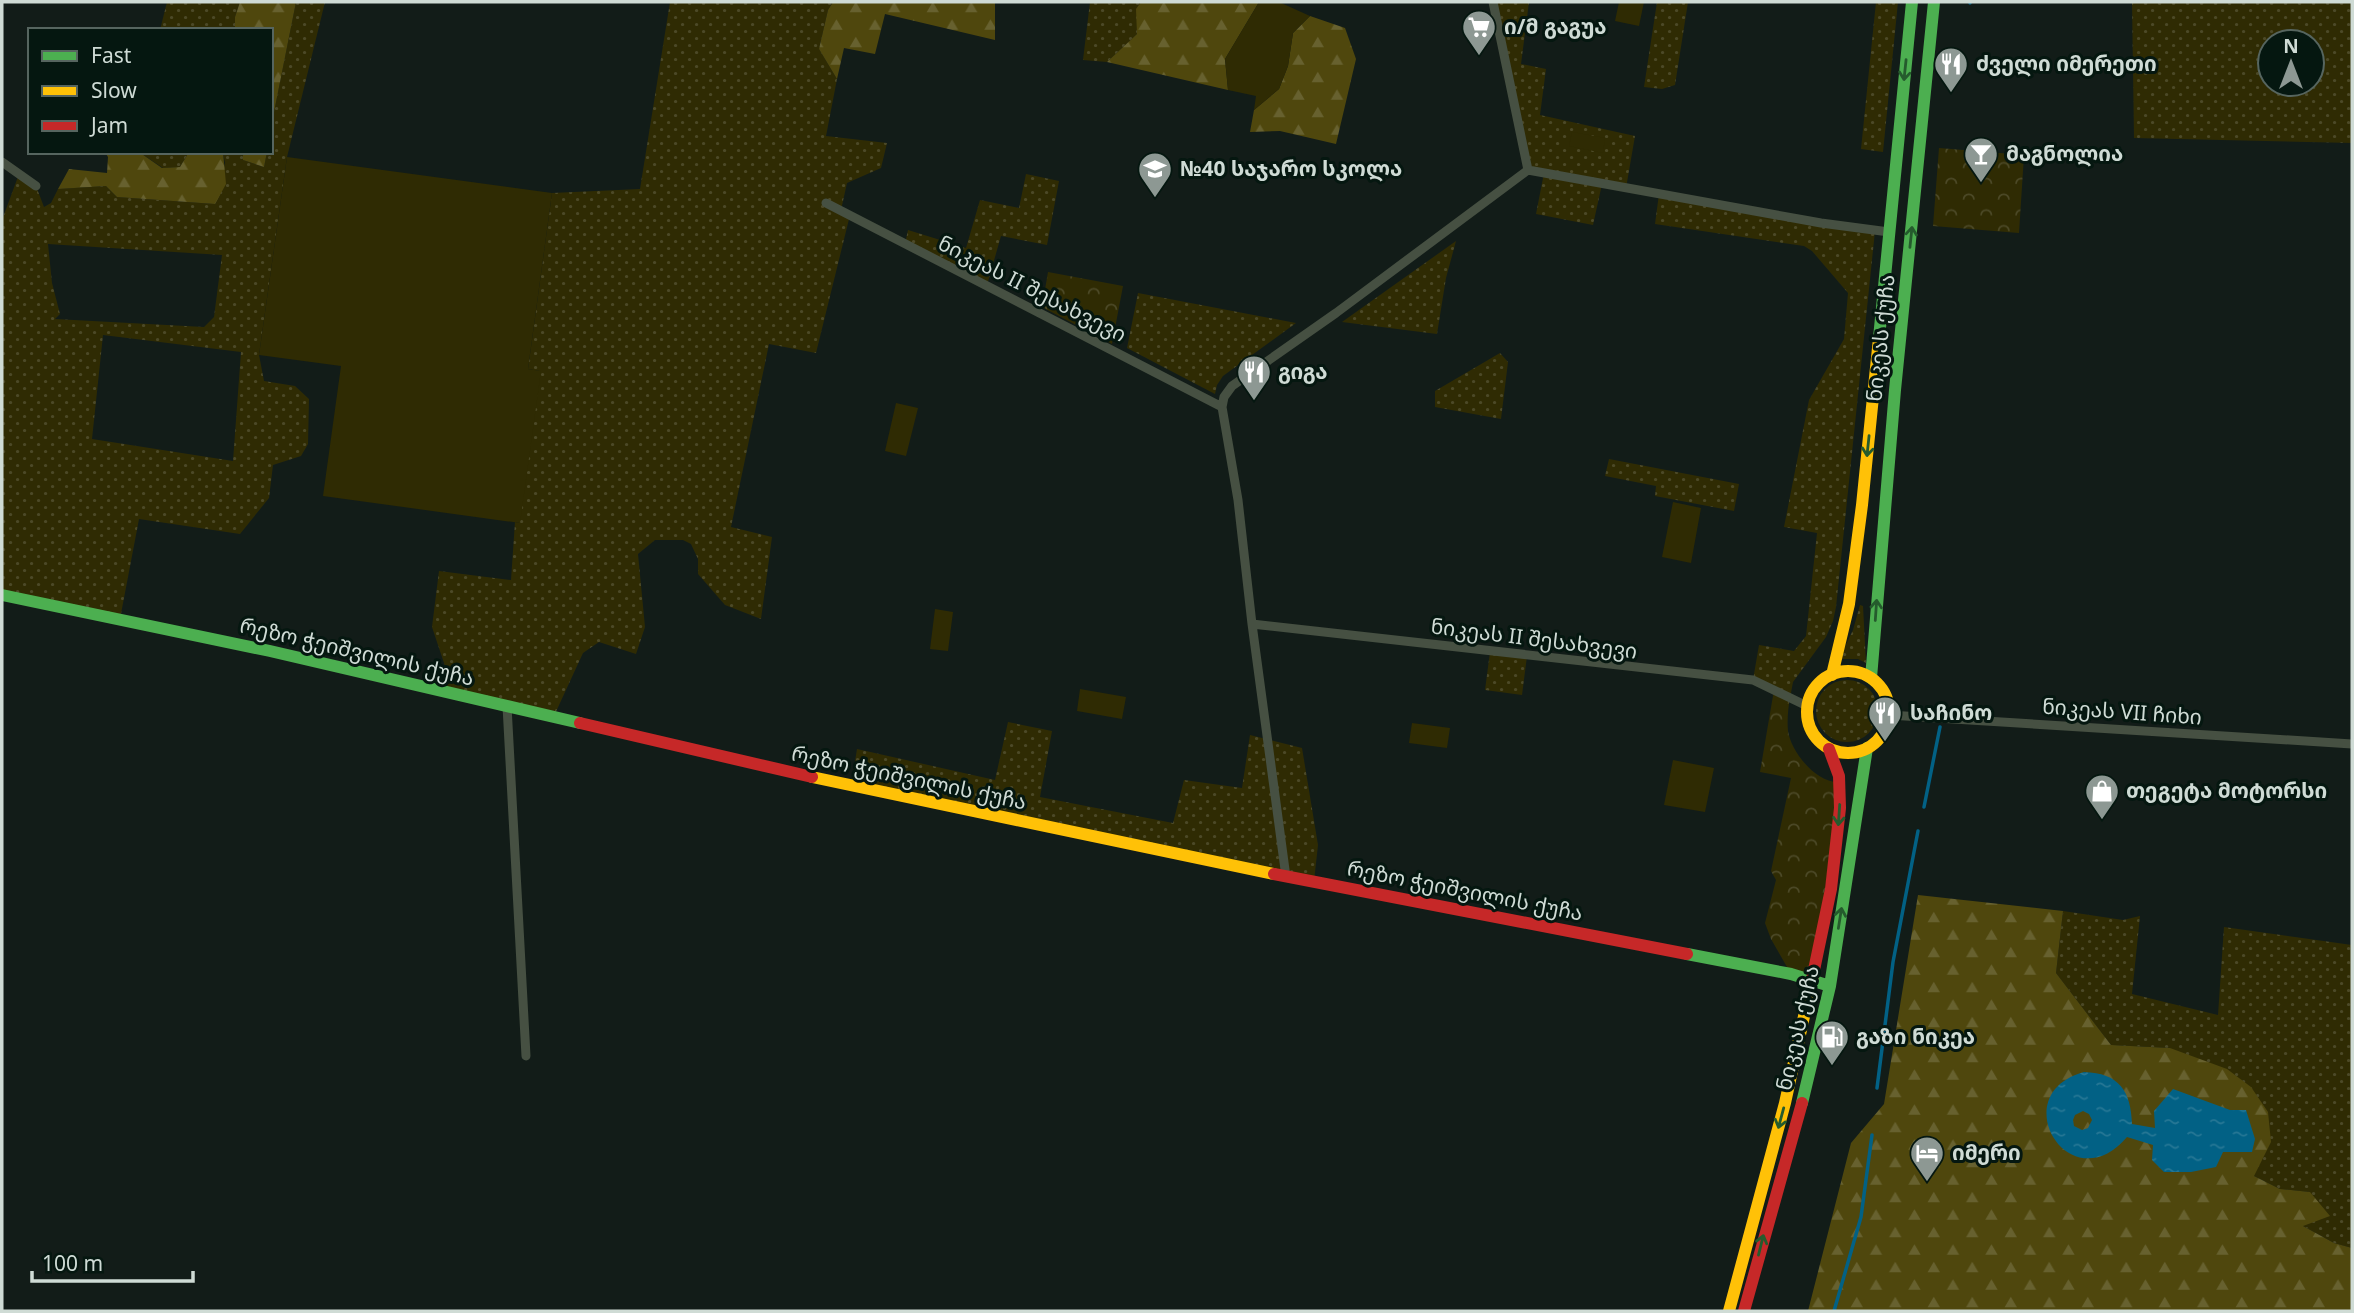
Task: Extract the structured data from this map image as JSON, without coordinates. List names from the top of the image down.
{
  "streets": {
    "main road": ["ნიკეას ქუჩა", "რეზო ჭეიშვილის ქუჩა"],
    "street": ["ნიკეას II შესახვევი", "ნიკეას VII ჩიხი"]
  },
  "crossings": [
    ["ნიკეას II შესახვევი", "ნიკეას ქუჩა"],
    ["ნიკეას II შესახვევი", "ნიკეას VII ჩიხი"],
    ["ნიკეას ქუჩა", "რეზო ჭეიშვილის ქუჩა"],
    ["ნიკეას ქუჩა", "ნიკეას VII ჩიხი"]
  ],
  "places": {
    "supermarket": ["ი/მ გაგუა"],
    "restaurant": ["ძველი იმერეთი", "გიგა", "საჩინო"],
    "bar": ["მაგნოლია"],
    "school or university": ["№40 საჯარო სკოლა"],
    "shop": ["თეგეტა მოტორსი"],
    "fuel station": ["გაზი ნიკეა"],
    "hotel": ["იმერი"]
  },
  "legend": ["Fast", "Slow", "Jam"],
  "scale_bar": "100 m",
  "north": "top"
}
